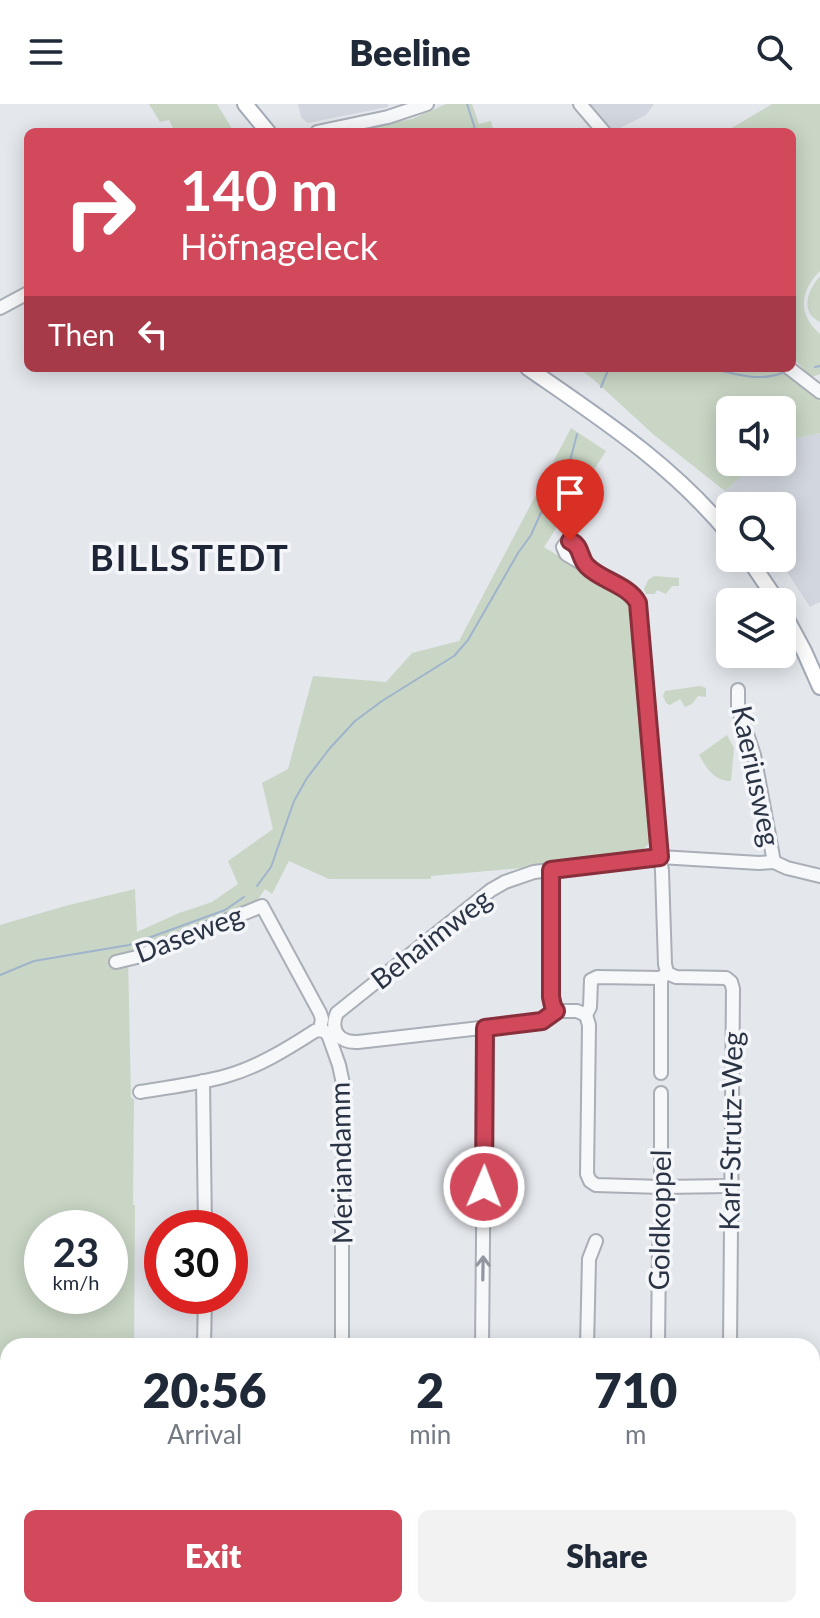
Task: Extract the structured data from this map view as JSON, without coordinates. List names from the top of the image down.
{
  "streets": {
    "street": [
      "Kaeriusweg",
      "Daseweg",
      "Behaimweg",
      "Karl-Strutz-Weg",
      "Meriandamm",
      "Goldkoppel"
    ]
  },
  "crossings": [
    ["Daseweg", "Meriandamm"]
  ],
  "districts": ["BILLSTEDT"],
  "page": {
    "header": "Beeline",
    "turn": ["140 m", "Höfnageleck"],
    "then": "Then",
    "speed": "23 km/h",
    "limit": "30",
    "eta": [
      "20:56",
      "Arrival",
      "2",
      "min",
      "710",
      "m"
    ],
    "buttons": ["Exit", "Share"]
  }
}
